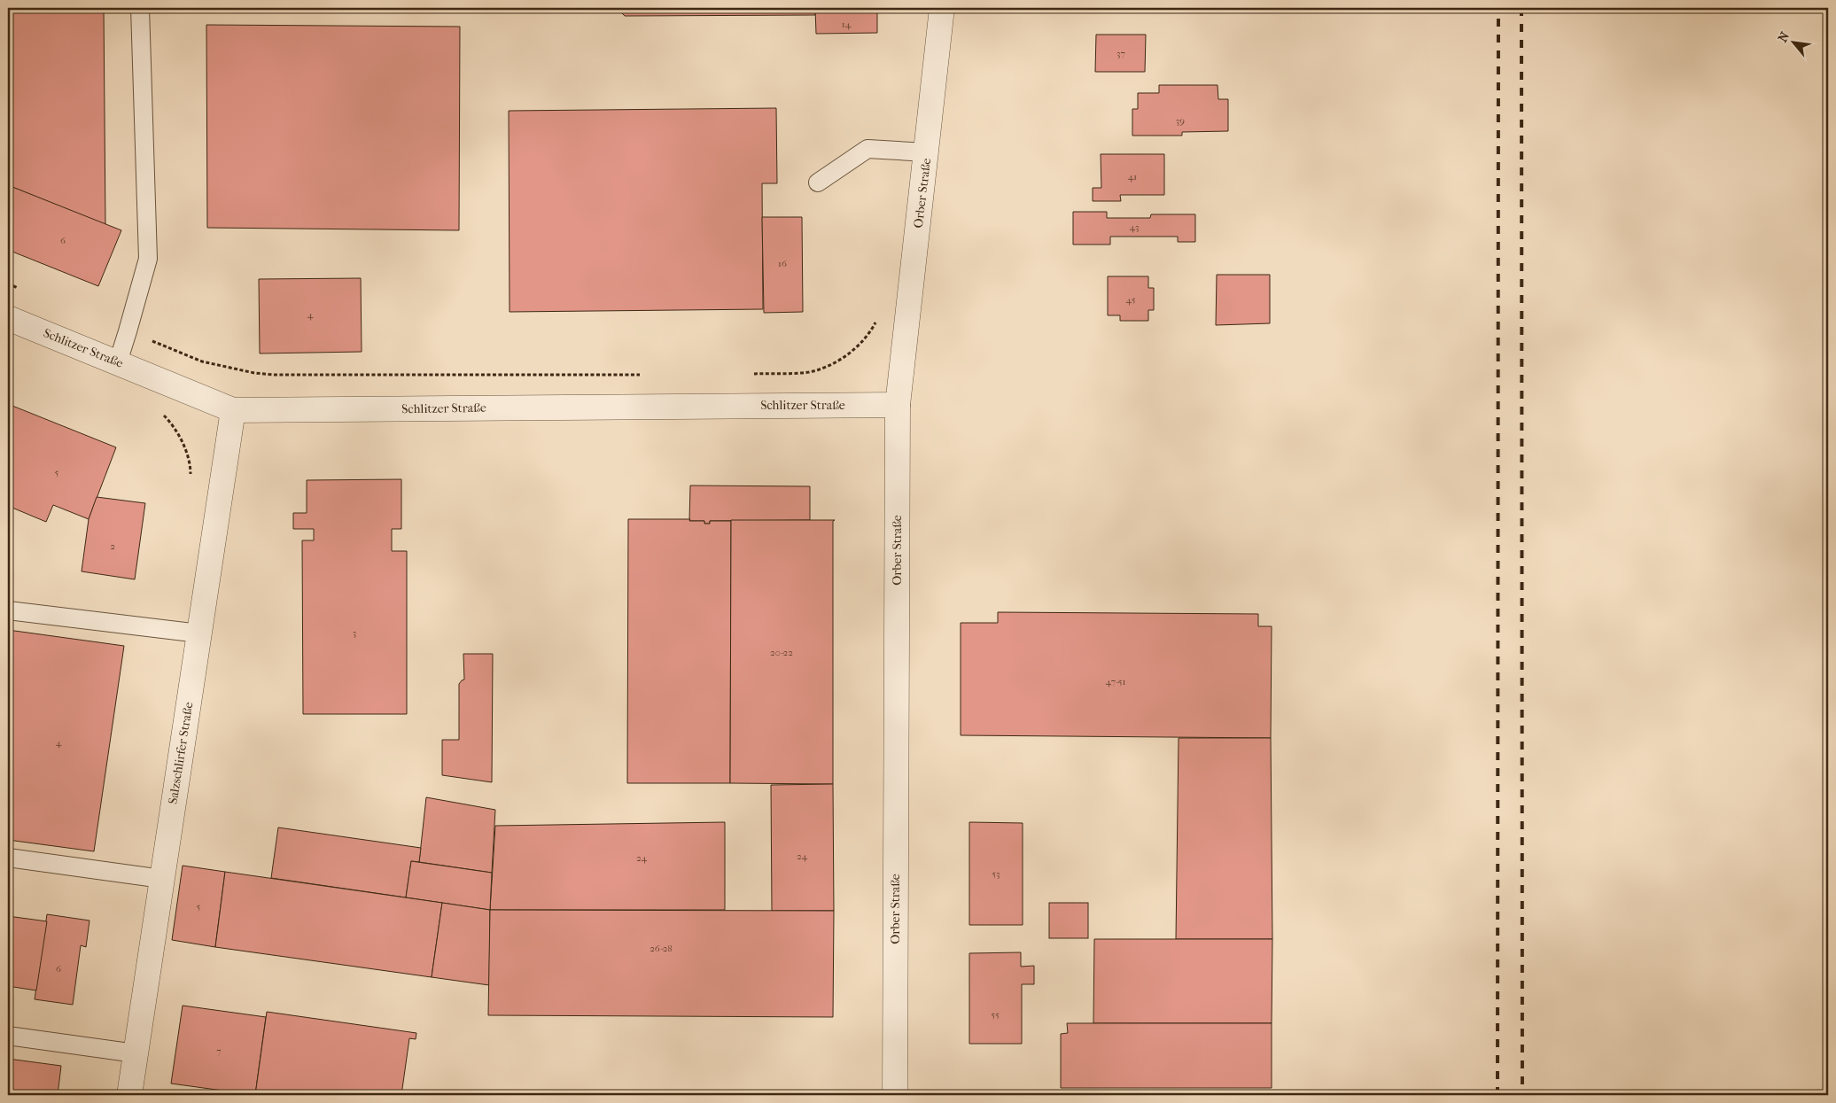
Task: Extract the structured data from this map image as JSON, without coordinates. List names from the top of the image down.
{
  "streets": {
    "street": ["Orber Straße", "Schlitzer Straße", "Salzschlirfer Straße"]
  },
  "crossings": [
    ["Orber Straße", "Schlitzer Straße"],
    ["Schlitzer Straße", "Salzschlirfer Straße"]
  ],
  "house_numbers": [
    "14",
    "37",
    "39",
    "41",
    "43",
    "6",
    "16",
    "45",
    "4",
    "5",
    "2",
    "3",
    "20-22",
    "47-51",
    "4",
    "24",
    "24",
    "53",
    "5",
    "26-28",
    "6",
    "55",
    "7"
  ],
  "north": "top left"
}
